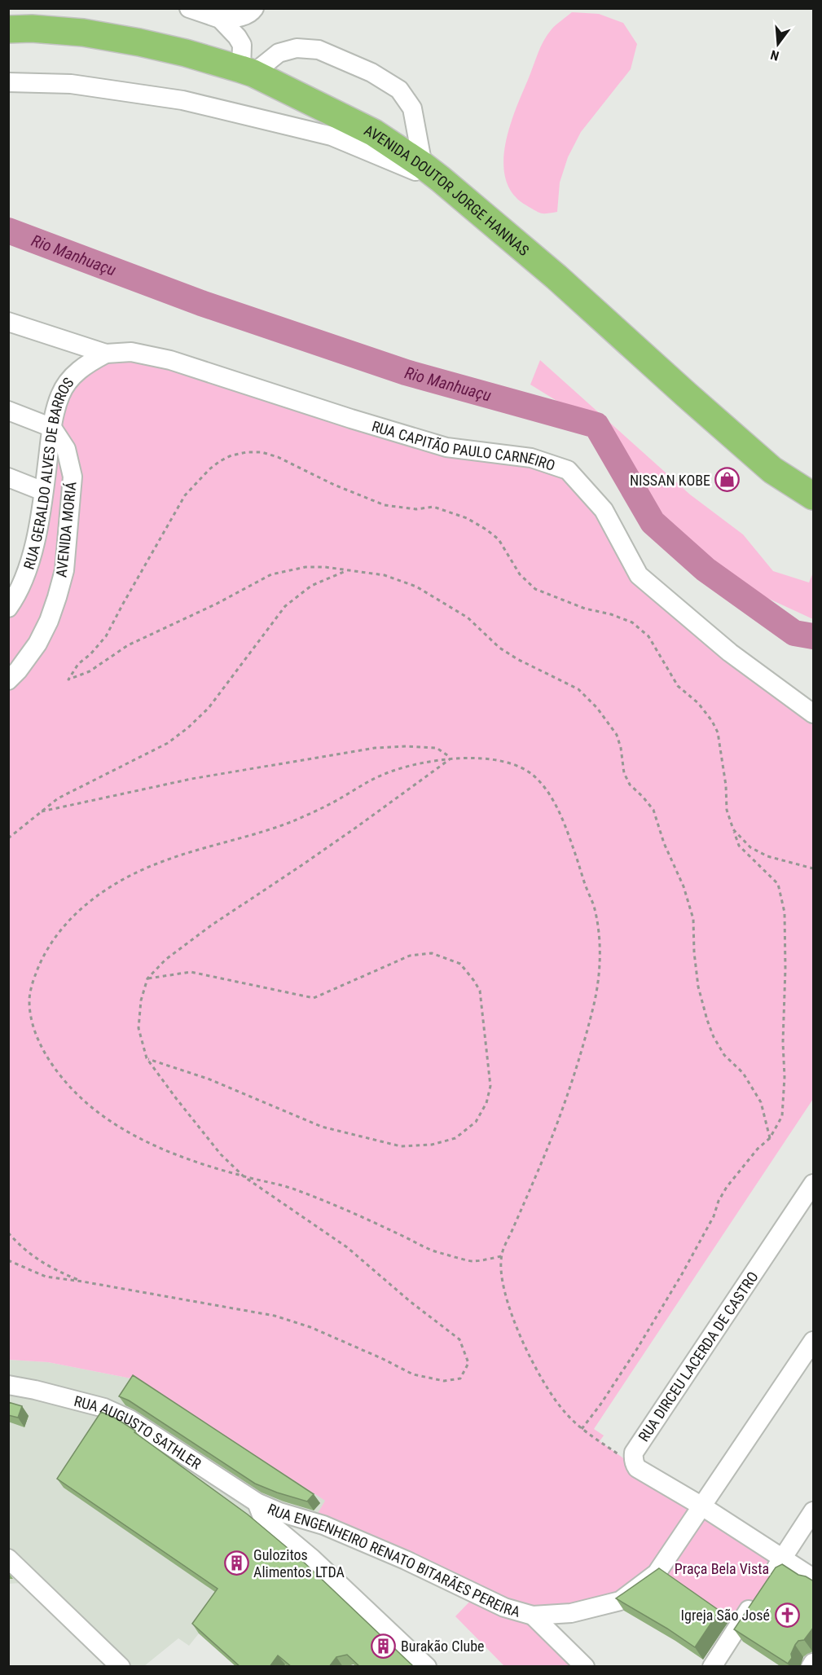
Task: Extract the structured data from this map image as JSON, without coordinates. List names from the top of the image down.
{
  "streets": {
    "highway": ["AVENIDA DOUTOR JORGE HANNAS"],
    "street": [
      "RUA CAPITÃO PAULO CARNEIRO",
      "RUA GERALDO ALVES DE BARROS",
      "AVENIDA MORIÁ",
      "RUA DIRCEU LACERDA DE CASTRO",
      "RUA AUGUSTO SATHLER",
      "RUA ENGENHEIRO RENATO BITARÃES PEREIRA"
    ]
  },
  "crossings": [
    ["RUA CAPITÃO PAULO CARNEIRO", "RUA GERALDO ALVES DE BARROS"],
    ["RUA GERALDO ALVES DE BARROS", "AVENIDA MORIÁ"],
    ["RUA AUGUSTO SATHLER", "RUA ENGENHEIRO RENATO BITARÃES PEREIRA"]
  ],
  "water": ["Rio Manhuaçu"],
  "parks": ["Praça Bela Vista"],
  "places": {
    "shop": ["NISSAN KOBE"],
    "building": ["Gulozitos Alimentos LTDA", "Burakão Clube"],
    "church": ["Igreja São José"]
  },
  "north": "bottom"
}
